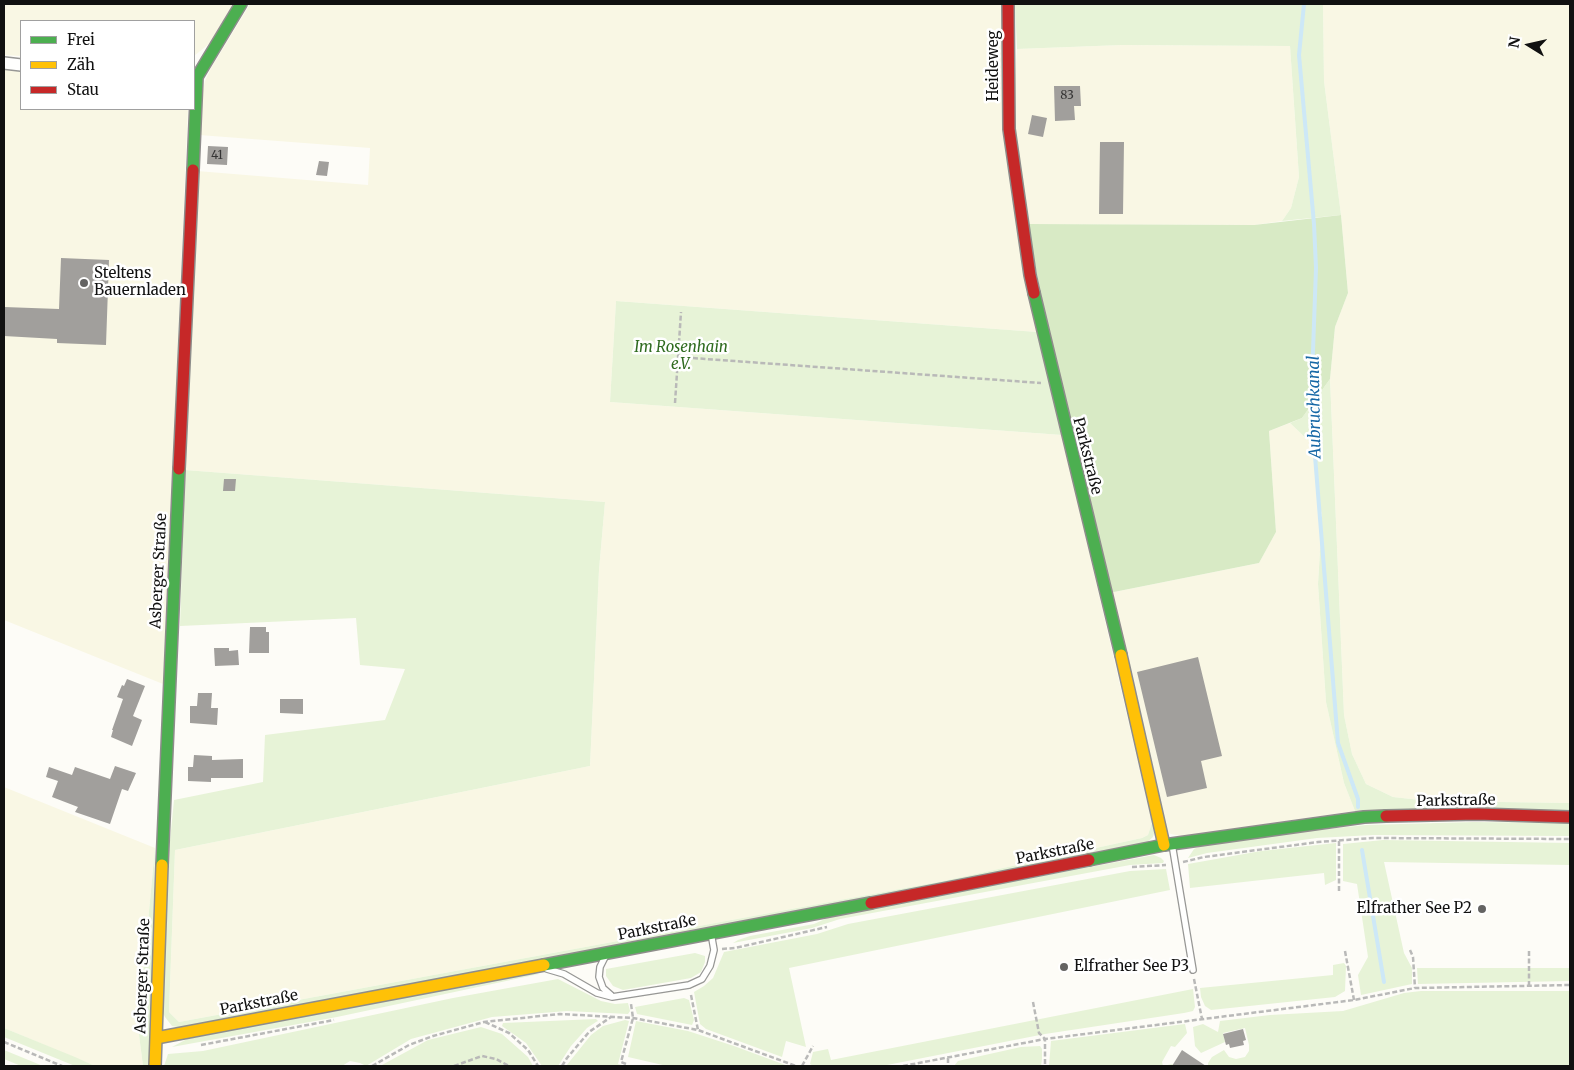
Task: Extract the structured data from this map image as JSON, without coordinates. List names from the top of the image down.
{
  "streets": {
    "street": ["Heideweg", "Parkstraße", "Asberger Straße"]
  },
  "crossings": [
    ["Heideweg", "Parkstraße"],
    ["Parkstraße", "Asberger Straße"]
  ],
  "water": ["Aubruchkanal"],
  "parks": ["Im Rosenhain e.V."],
  "places": ["Steltens Bauernladen", "Elfrather See P2", "Elfrather See P3"],
  "house_numbers": ["83", "41"],
  "legend": ["Frei", "Zäh", "Stau"],
  "north": "left"
}
